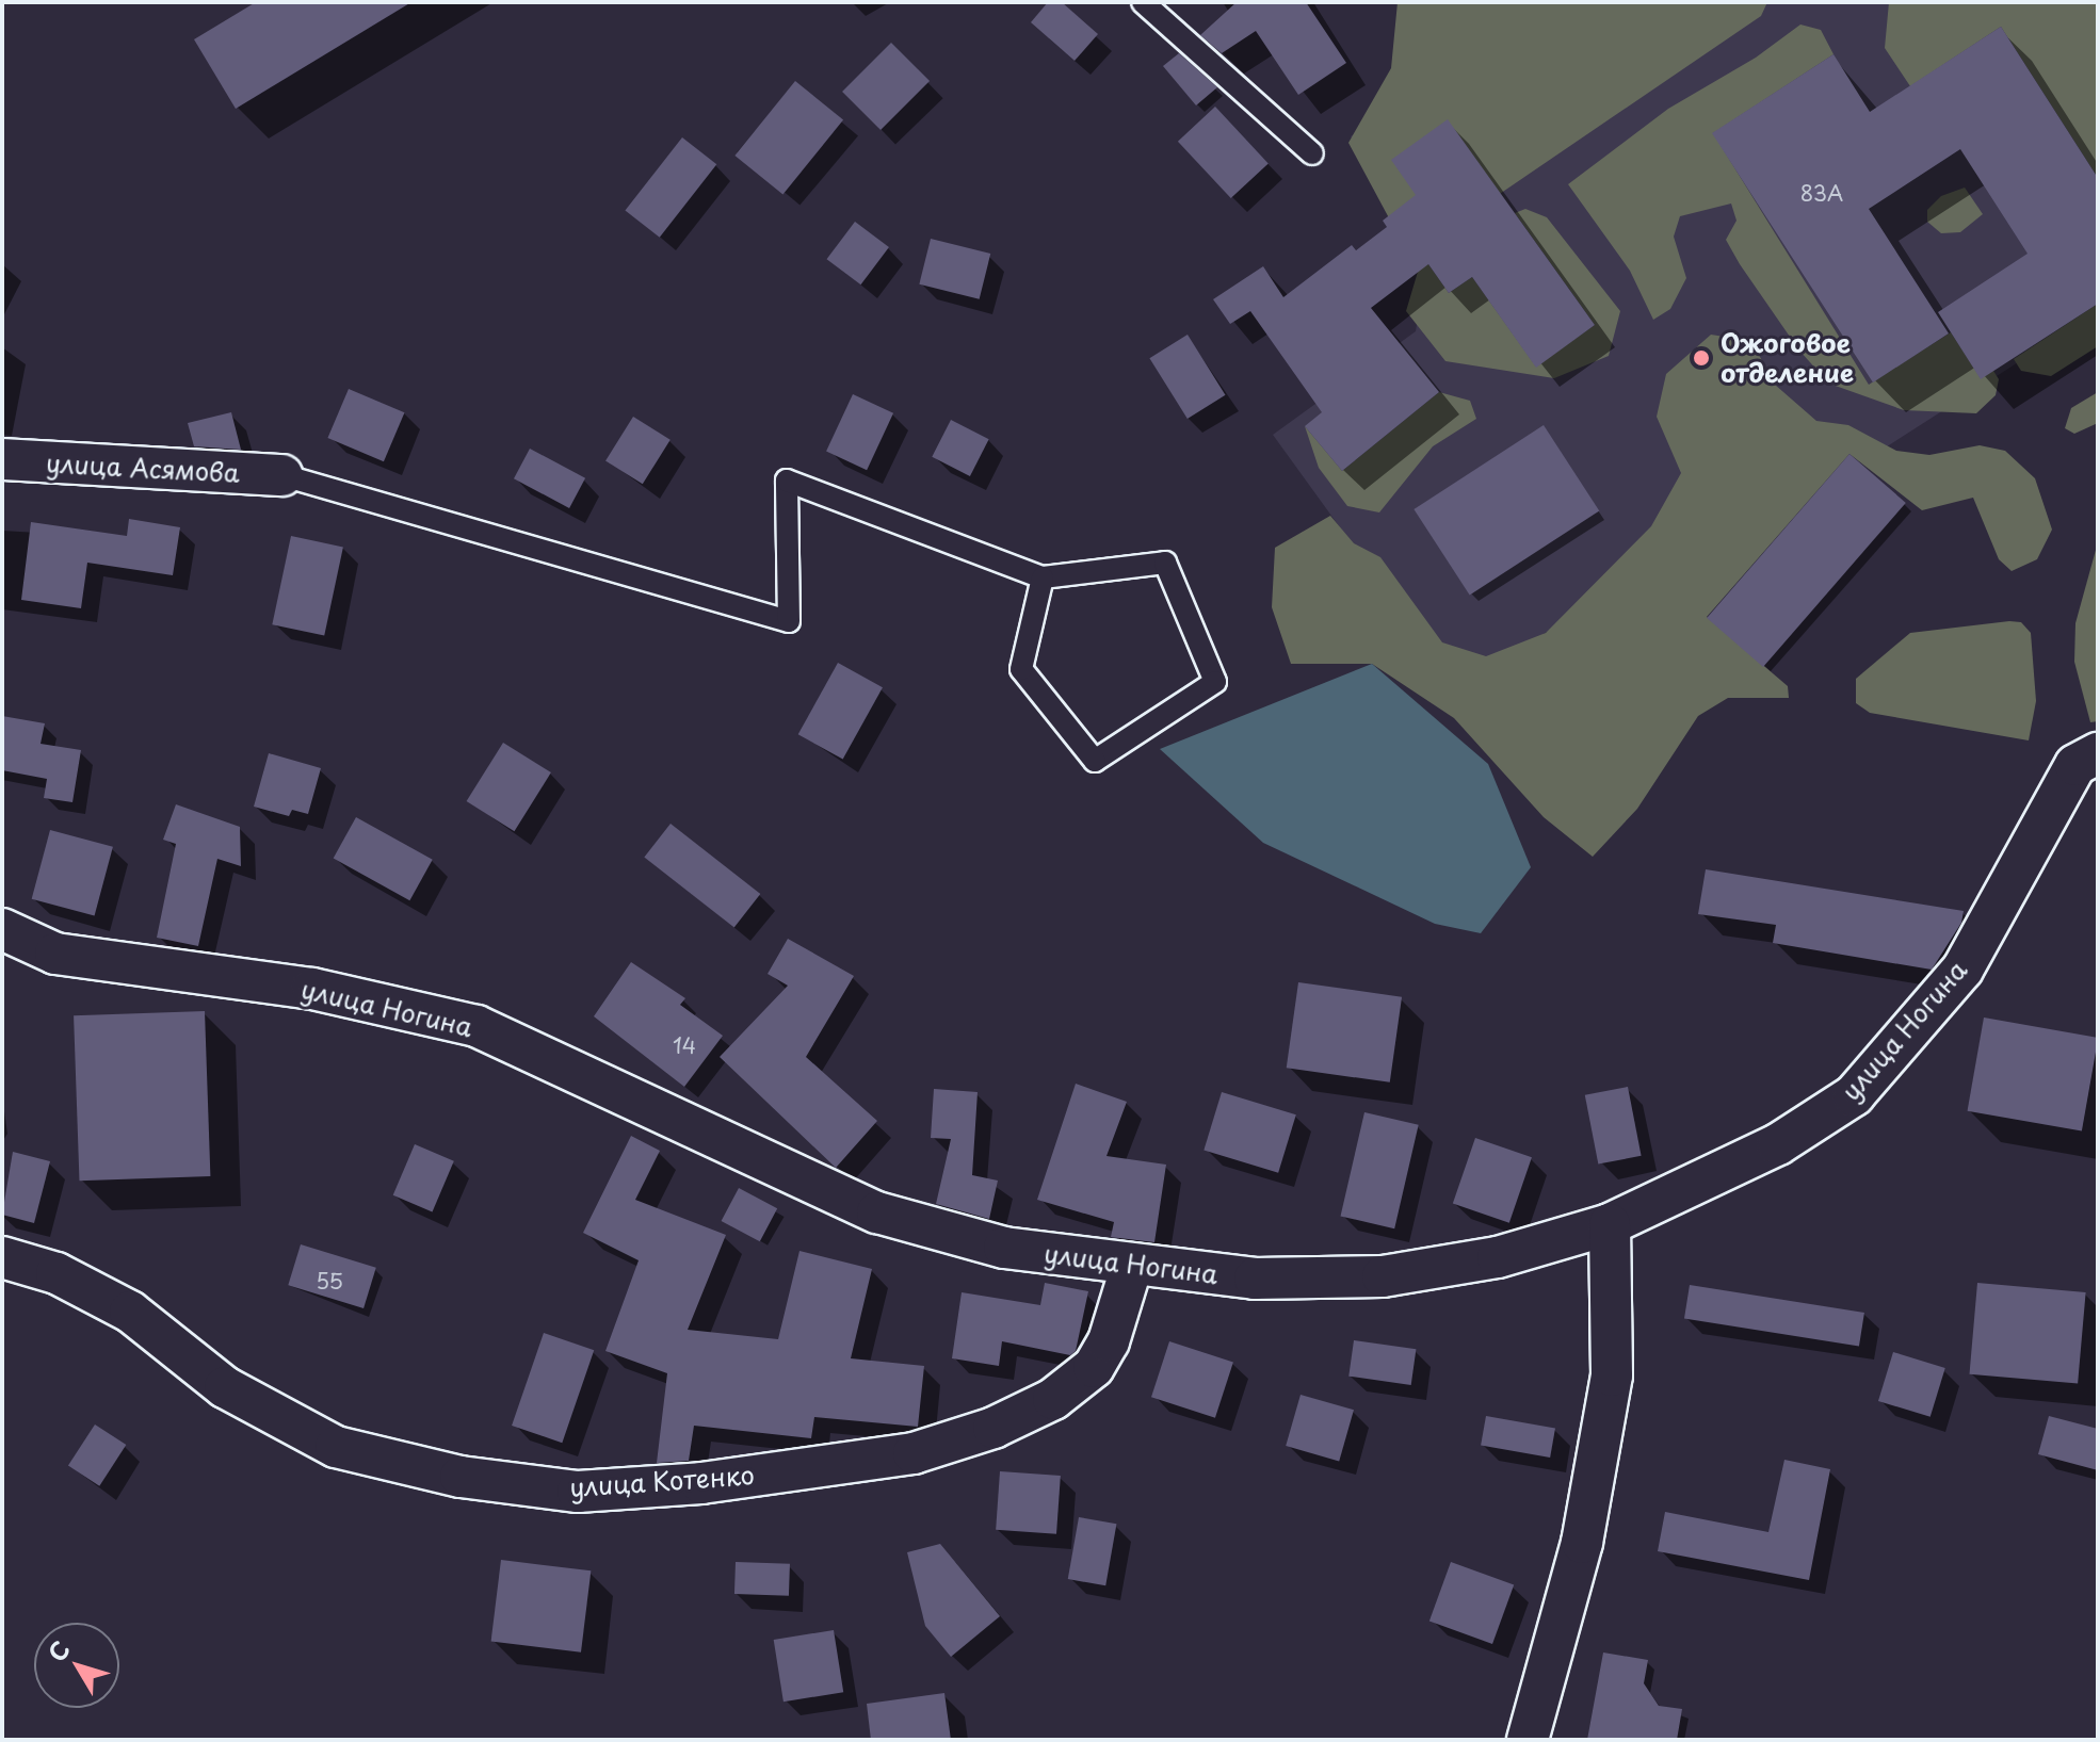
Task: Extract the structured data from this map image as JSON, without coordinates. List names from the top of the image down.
{
  "streets": {
    "street": ["улица Асямова", "улица Ногина", "улица Котенко"]
  },
  "crossings": [
    ["улица Ногина", "улица Котенко"]
  ],
  "places": ["Ожоговое отделение"],
  "house_numbers": ["83А", "14", "55"],
  "north": "top left"
}
